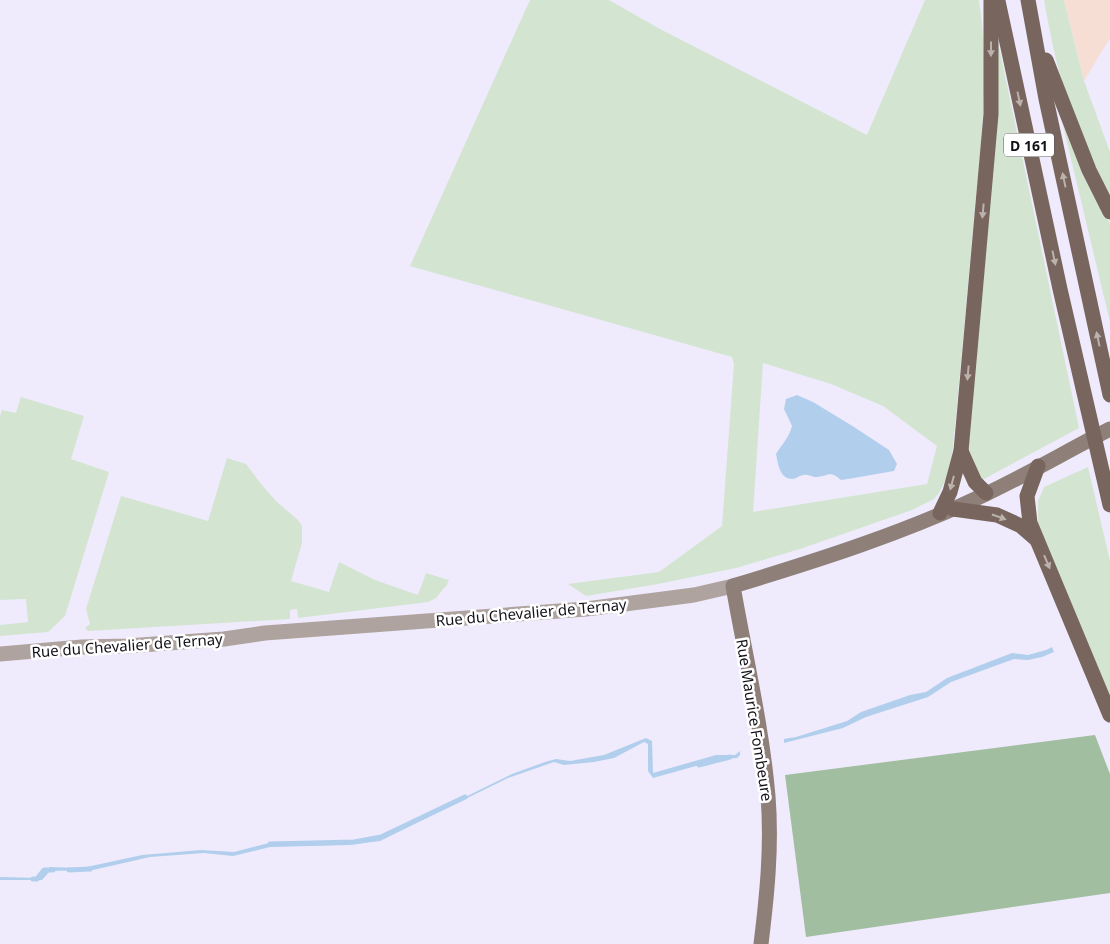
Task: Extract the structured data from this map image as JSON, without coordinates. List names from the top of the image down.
{
  "streets": {
    "main road": ["D 161"],
    "street": ["Rue du Chevalier de Ternay", "Rue Maurice Fombeure"]
  },
  "crossings": [
    ["Rue du Chevalier de Ternay", "Rue Maurice Fombeure"]
  ]
}
